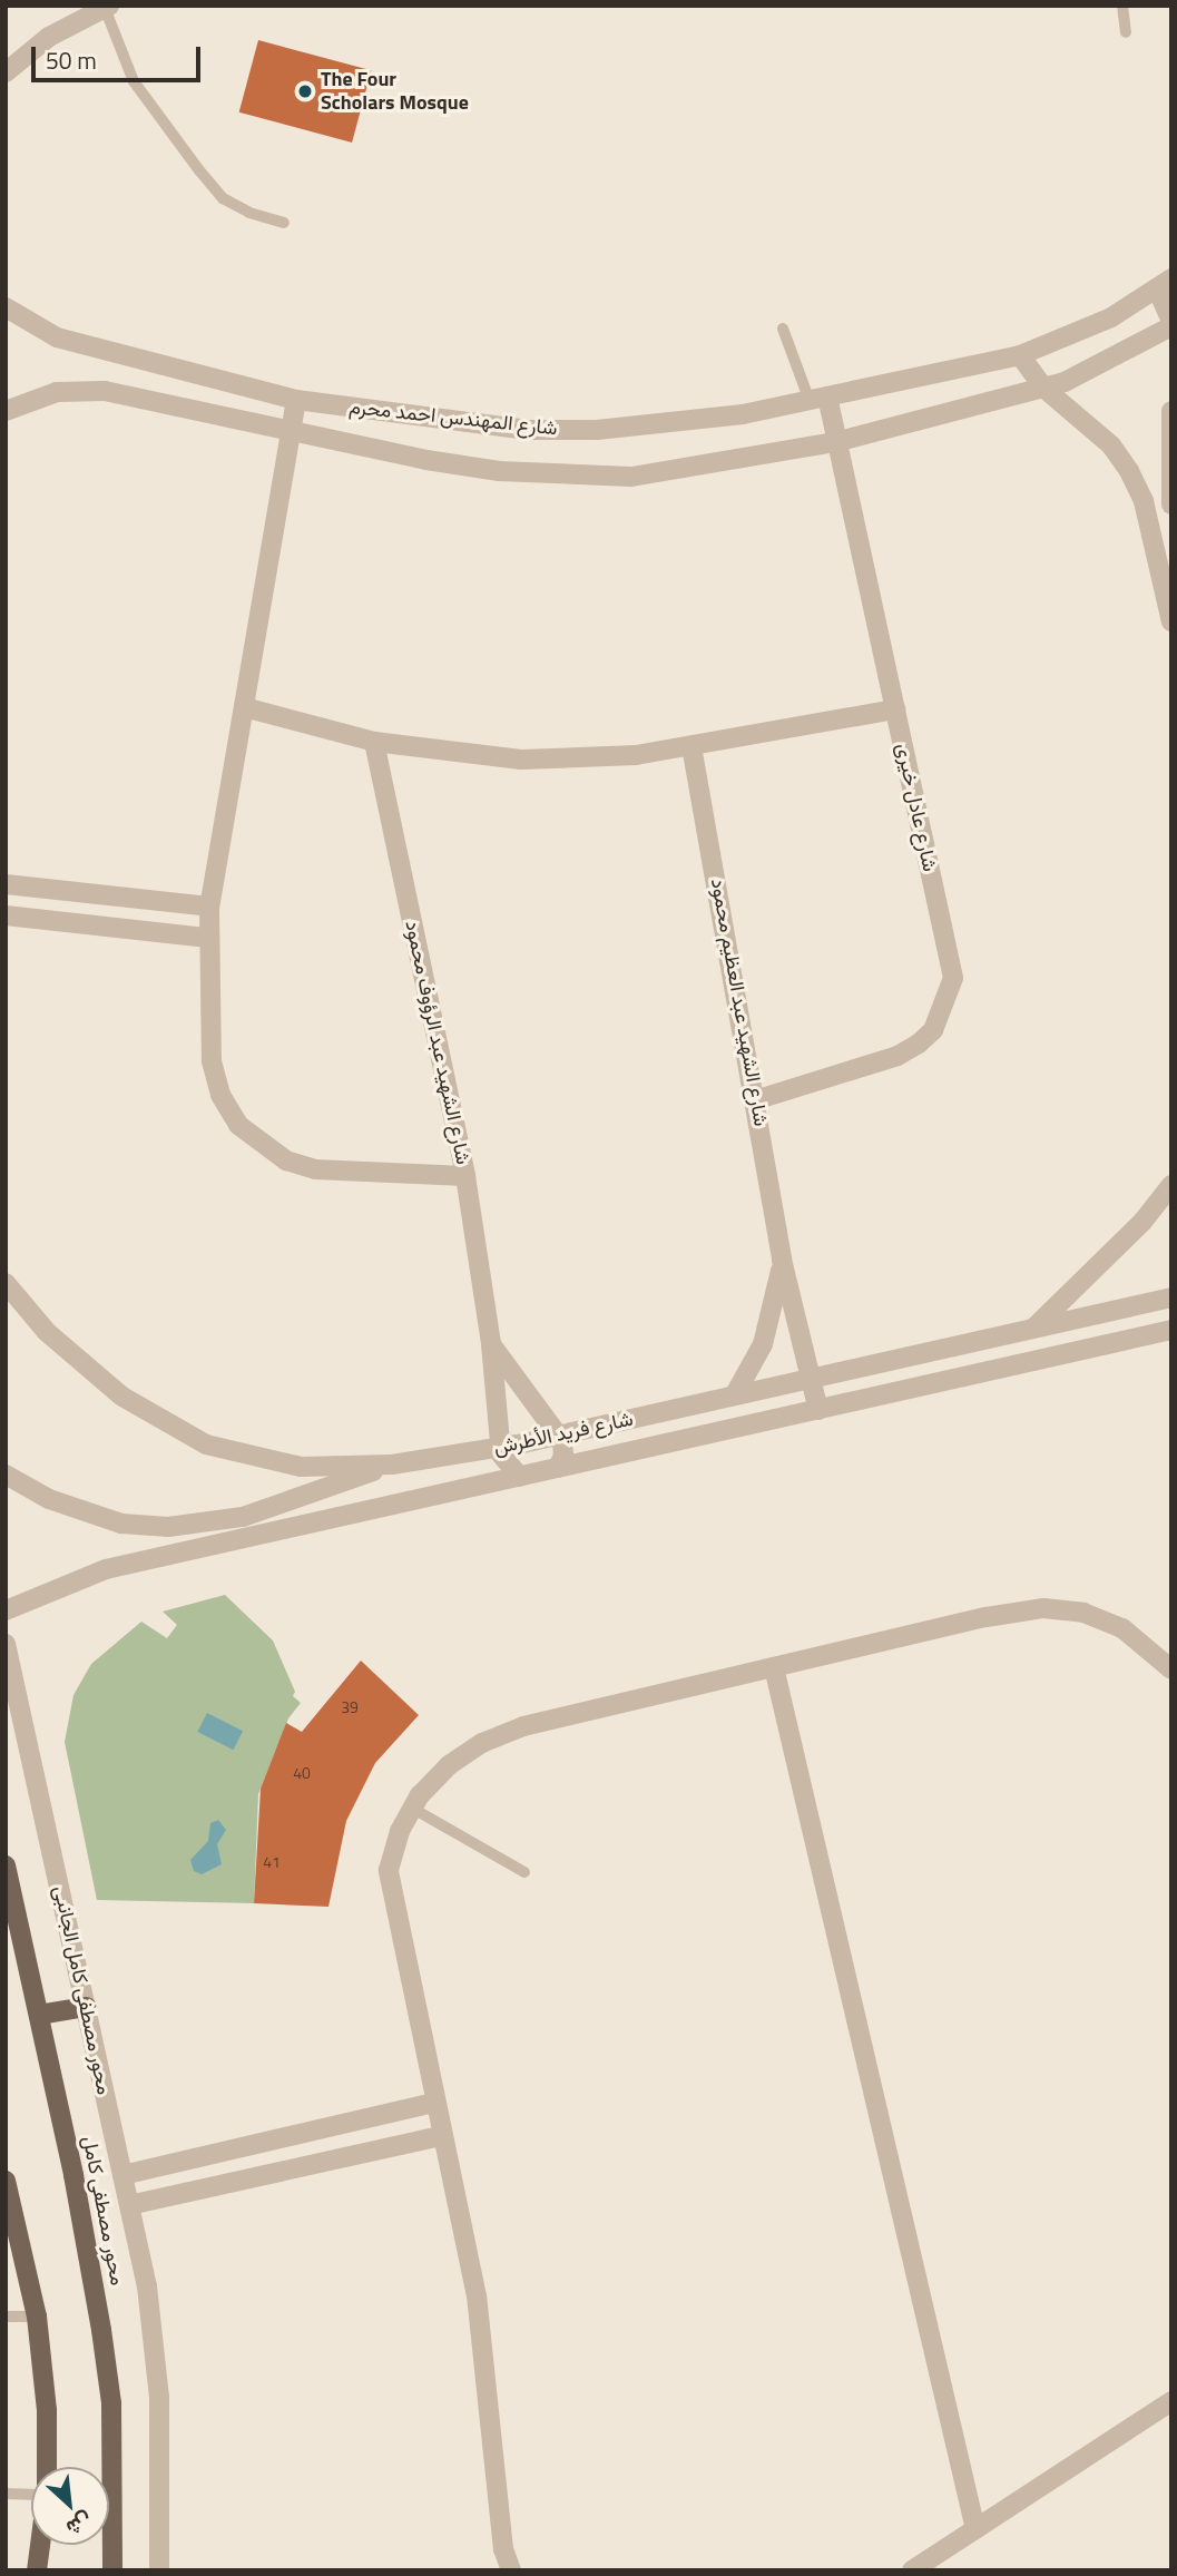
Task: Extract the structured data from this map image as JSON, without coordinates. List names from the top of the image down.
{
  "streets": {
    "main road": ["محور مصطفى كامل"],
    "street": [
      "شارع المهندس احمد محرم",
      "شارع عادل خيرى",
      "شارع الشهيد عبد العظيم محمود",
      "شارع الشهيد عبد الرؤوف محمود",
      "شارع فريد الأطرش",
      "محور مصطفى كامل الجانبى"
    ]
  },
  "crossings": [
    ["شارع المهندس احمد محرم", "شارع عادل خيرى"],
    ["شارع عادل خيرى", "شارع الشهيد عبد العظيم محمود"],
    ["شارع الشهيد عبد العظيم محمود", "شارع فريد الأطرش"],
    ["شارع الشهيد عبد الرؤوف محمود", "شارع فريد الأطرش"]
  ],
  "places": ["The Four Scholars Mosque"],
  "house_numbers": ["39", "40", "41"],
  "scale_bar": "50 m",
  "north": "bottom right"
}
